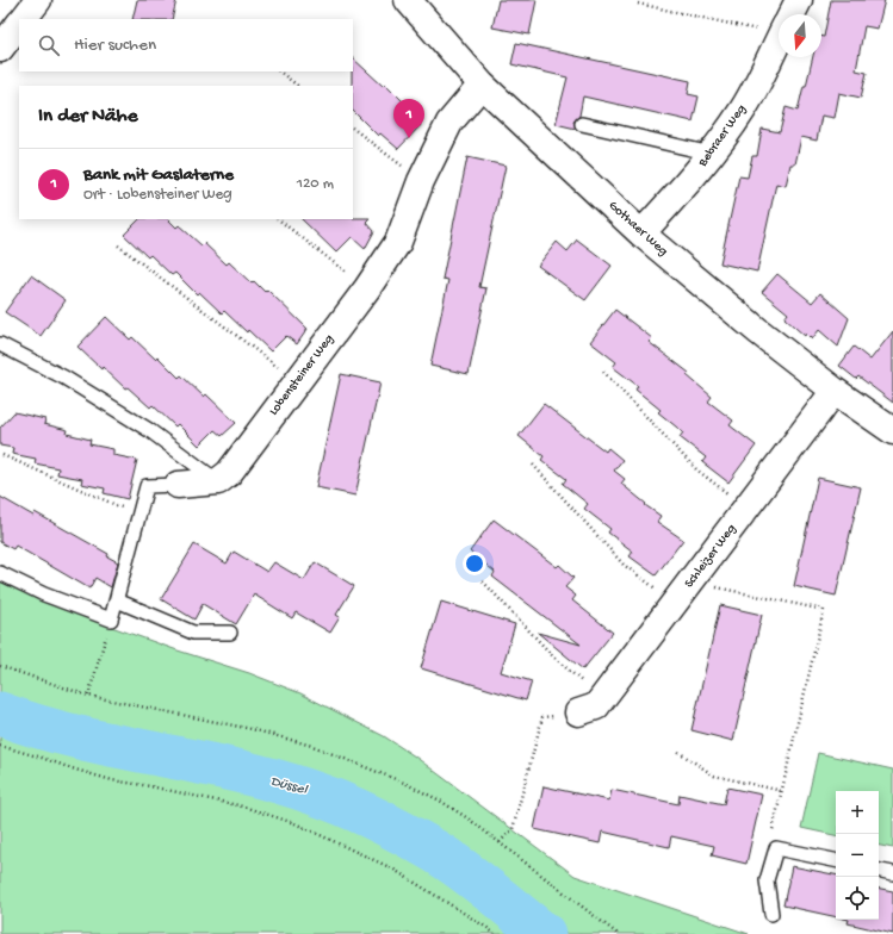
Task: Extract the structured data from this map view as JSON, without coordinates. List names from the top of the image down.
{
  "streets": {
    "street": [
      "Bebraer Weg",
      "Gothaer Weg",
      "Lobensteiner Weg",
      "Schleizer Weg"
    ]
  },
  "crossings": [
    ["Bebraer Weg", "Gothaer Weg"],
    ["Gothaer Weg", "Lobensteiner Weg"],
    ["Gothaer Weg", "Schleizer Weg"]
  ],
  "water": ["Düssel"],
  "north": "bottom",
  "page": {
    "search": "Hier suchen",
    "heading": "In der Nähe",
    "pins": "1",
    "list": [
      {
        "mark": "1",
        "name": "Bank mit Gaslaterne",
        "note": "Ort · Lobensteiner Weg",
        "value": "120 m"
      }
    ],
    "map_buttons": ["+", "−"]
  }
}
